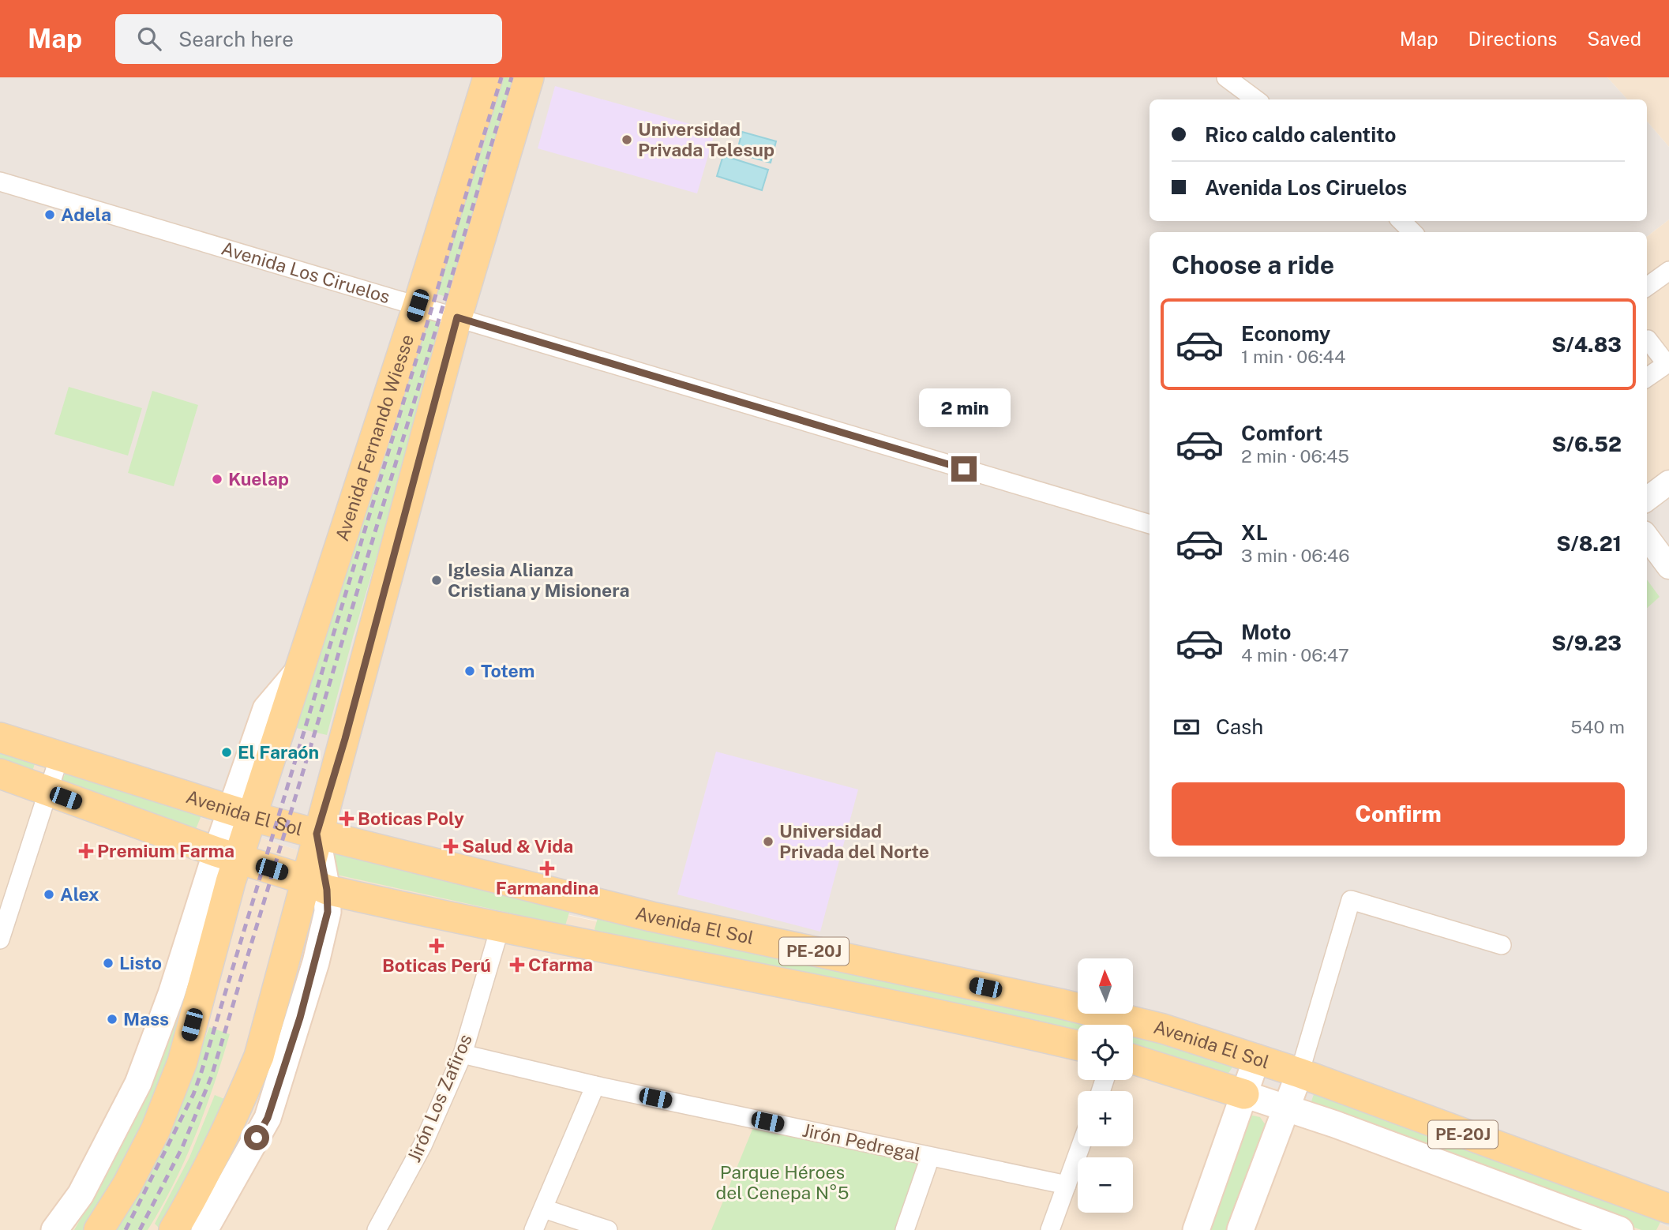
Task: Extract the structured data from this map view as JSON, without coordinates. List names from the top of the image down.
{
  "streets": {
    "main road": ["Avenida Fernando Wiesse", "Avenida El Sol", "PE-20J"],
    "street": ["Avenida Los Ciruelos", "Jirón Los Zafiros", "Jirón Pedregal"]
  },
  "crossings": [
    ["Avenida Los Ciruelos", "Avenida Fernando Wiesse"],
    ["Avenida Fernando Wiesse", "Avenida El Sol"],
    ["Avenida Fernando Wiesse", "PE-20J"],
    ["PE-20J", "Jirón Los Zafiros"],
    ["Jirón Los Zafiros", "Jirón Pedregal"]
  ],
  "parks": ["Parque Héroes del Cenepa N°5"],
  "places": {
    "other": [
      "Universidad Privada Telesup",
      "Adela",
      "Kuelap",
      "Iglesia Alianza Cristiana y Misionera",
      "Totem",
      "El Faraón",
      "Universidad Privada del Norte",
      "Alex",
      "Listo",
      "Mass"
    ],
    "health": [
      "Boticas Poly",
      "Salud & Vida",
      "Premium Farma",
      "Farmandina",
      "Boticas Perú",
      "Cfarma"
    ]
  },
  "north": "top",
  "page": {
    "header": "Map",
    "search": "Search here",
    "nav": ["Map", "Directions", "Saved"],
    "banner": ["Rico caldo calentito", "Avenida Los Ciruelos"],
    "heading": "Choose a ride",
    "list": [
      {
        "name": "Economy",
        "note": "1 min · 06:44",
        "value": "S/4.83"
      },
      {
        "name": "Comfort",
        "note": "2 min · 06:45",
        "value": "S/6.52"
      },
      {
        "name": "XL",
        "note": "3 min · 06:46",
        "value": "S/8.21"
      },
      {
        "name": "Moto",
        "note": "4 min · 06:47",
        "value": "S/9.23"
      }
    ],
    "bubble": "2 min",
    "pay": ["Cash", "540 m"],
    "buttons": "Confirm",
    "map_buttons": ["+", "−"]
  }
}
